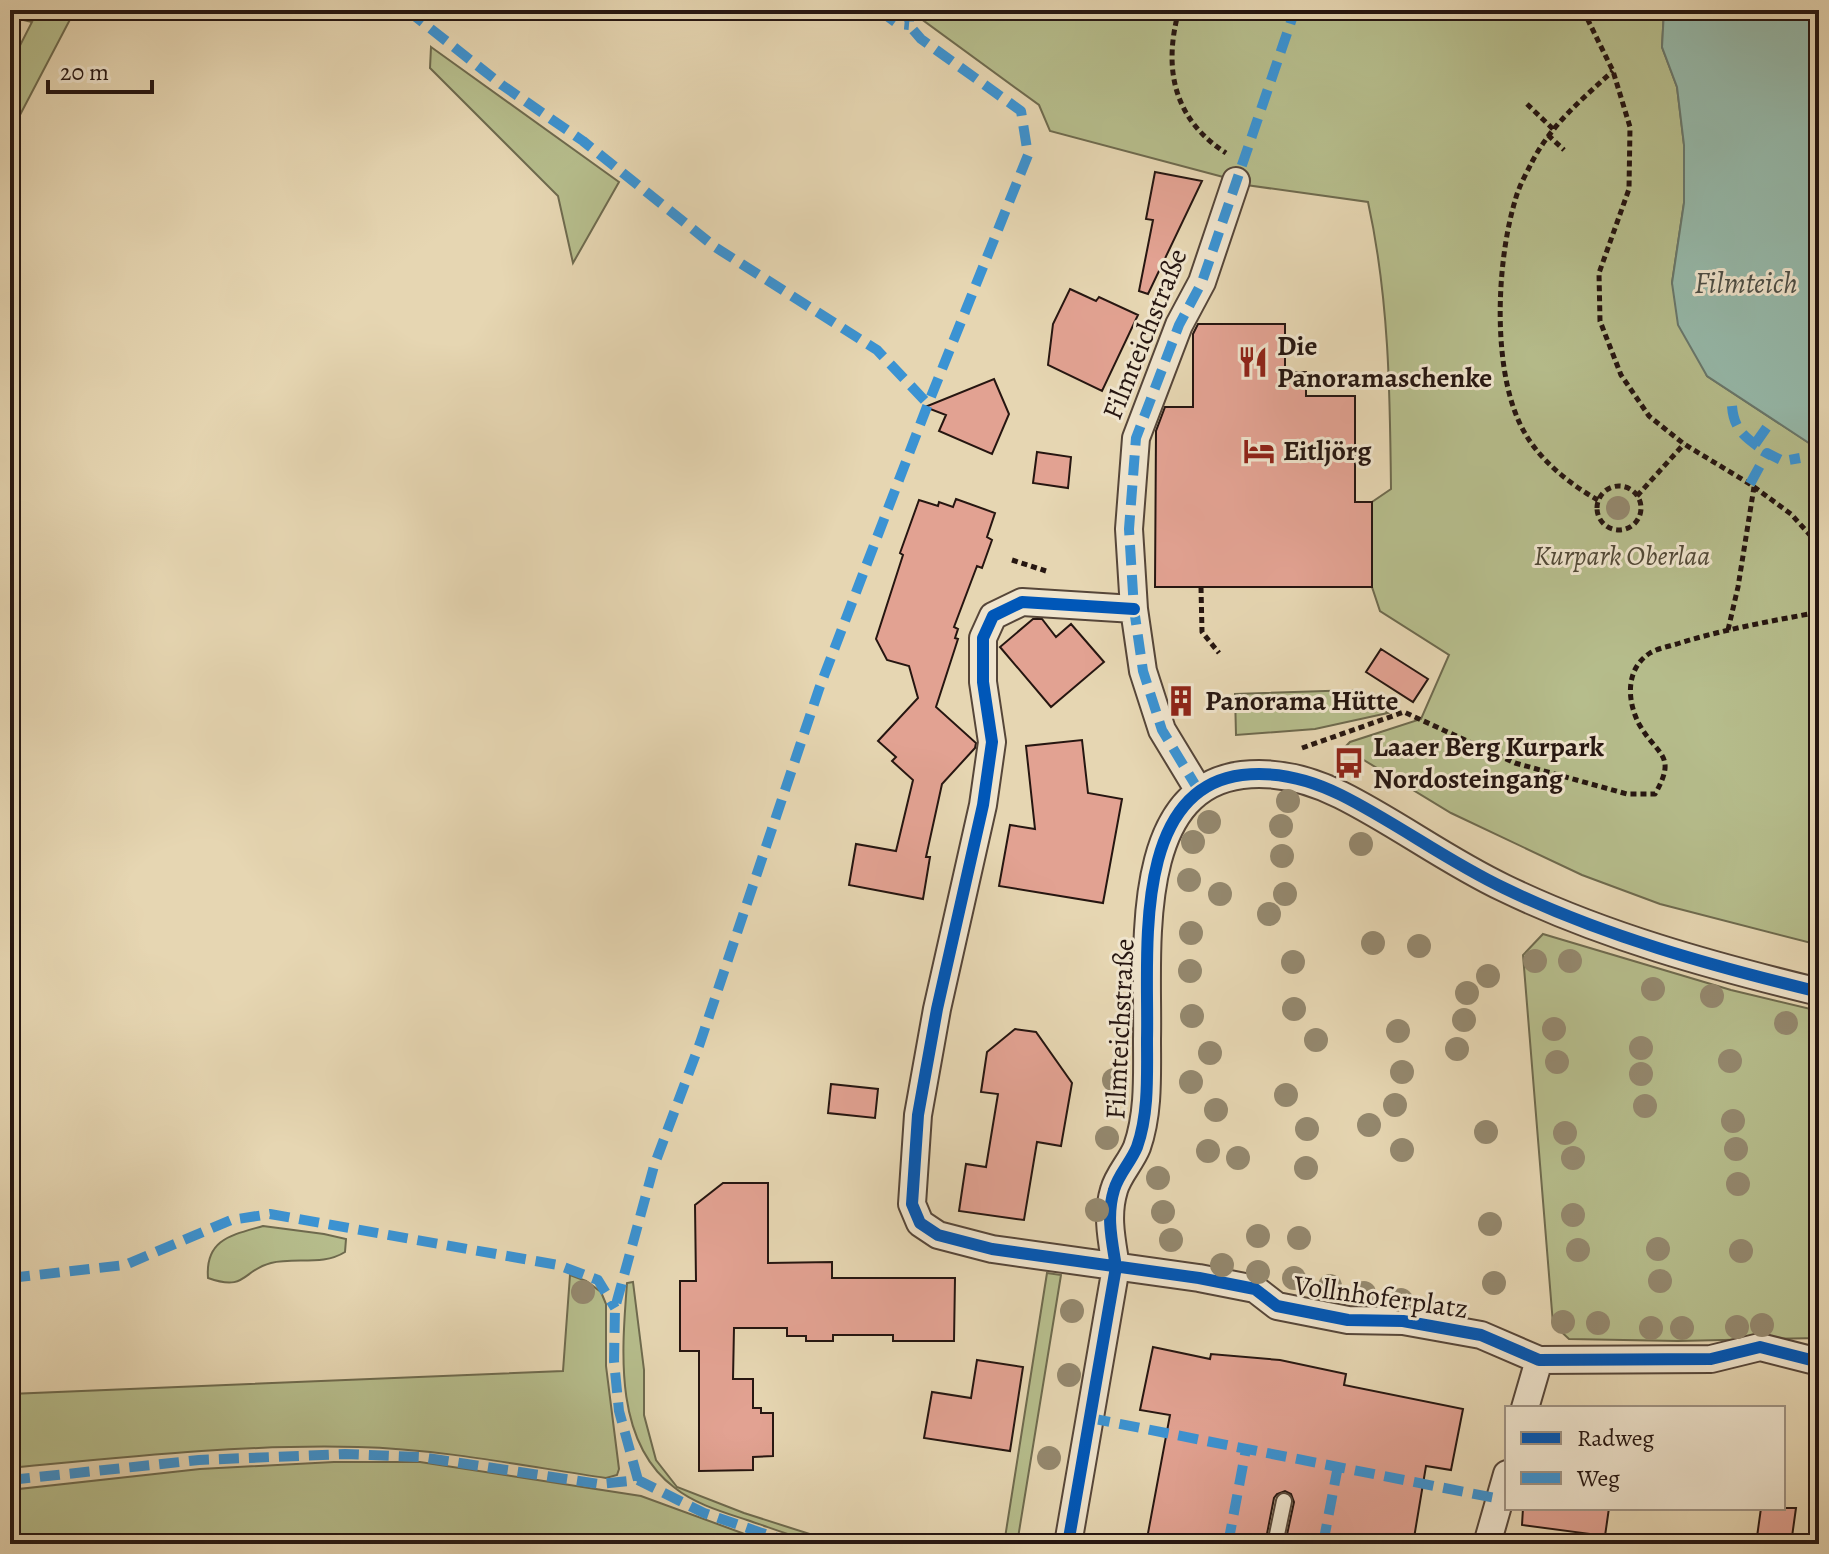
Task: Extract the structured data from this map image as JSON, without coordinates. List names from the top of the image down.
{
  "streets": {
    "street": ["Filmteichstraße", "Vollnhoferplatz"]
  },
  "crossings": [
    ["Filmteichstraße", "Vollnhoferplatz"]
  ],
  "water": ["Filmteich"],
  "parks": ["Kurpark Oberlaa"],
  "places": {
    "restaurant": ["Die Panoramaschenke"],
    "hotel": ["Eitljörg"],
    "building": ["Panorama Hütte"],
    "bus stop": ["Laaer Berg Kurpark Nordosteingang"]
  },
  "legend": ["Radweg", "Weg"],
  "scale_bar": "20 m"
}
